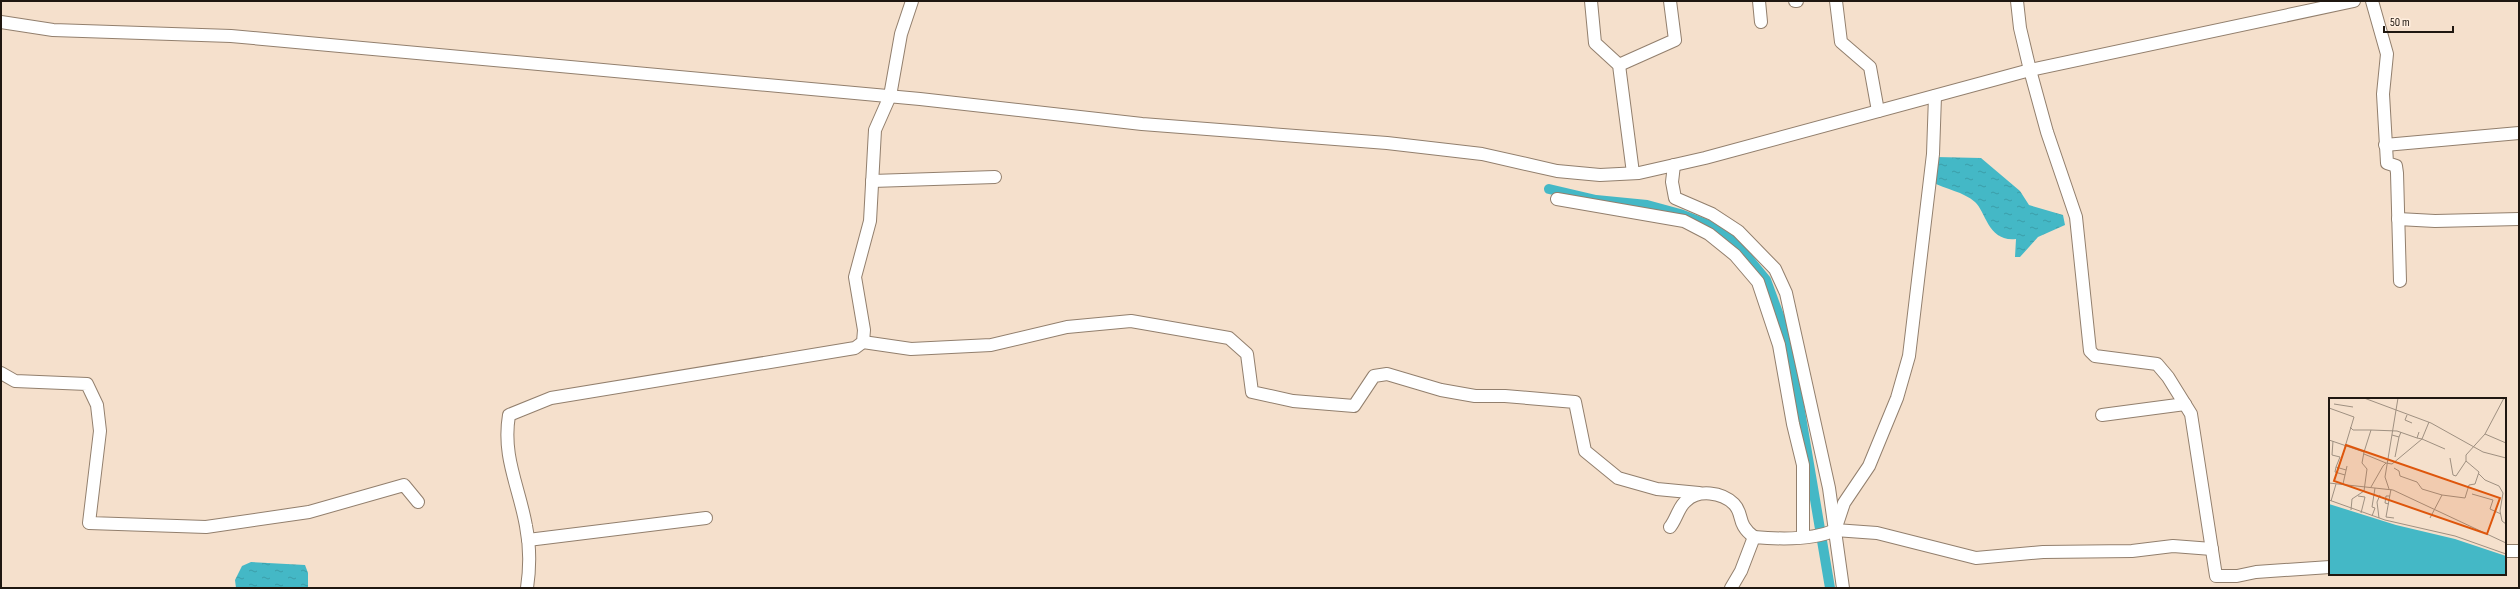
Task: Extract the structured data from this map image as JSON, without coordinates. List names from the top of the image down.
{
  "scale_bar": "50 m"
}
